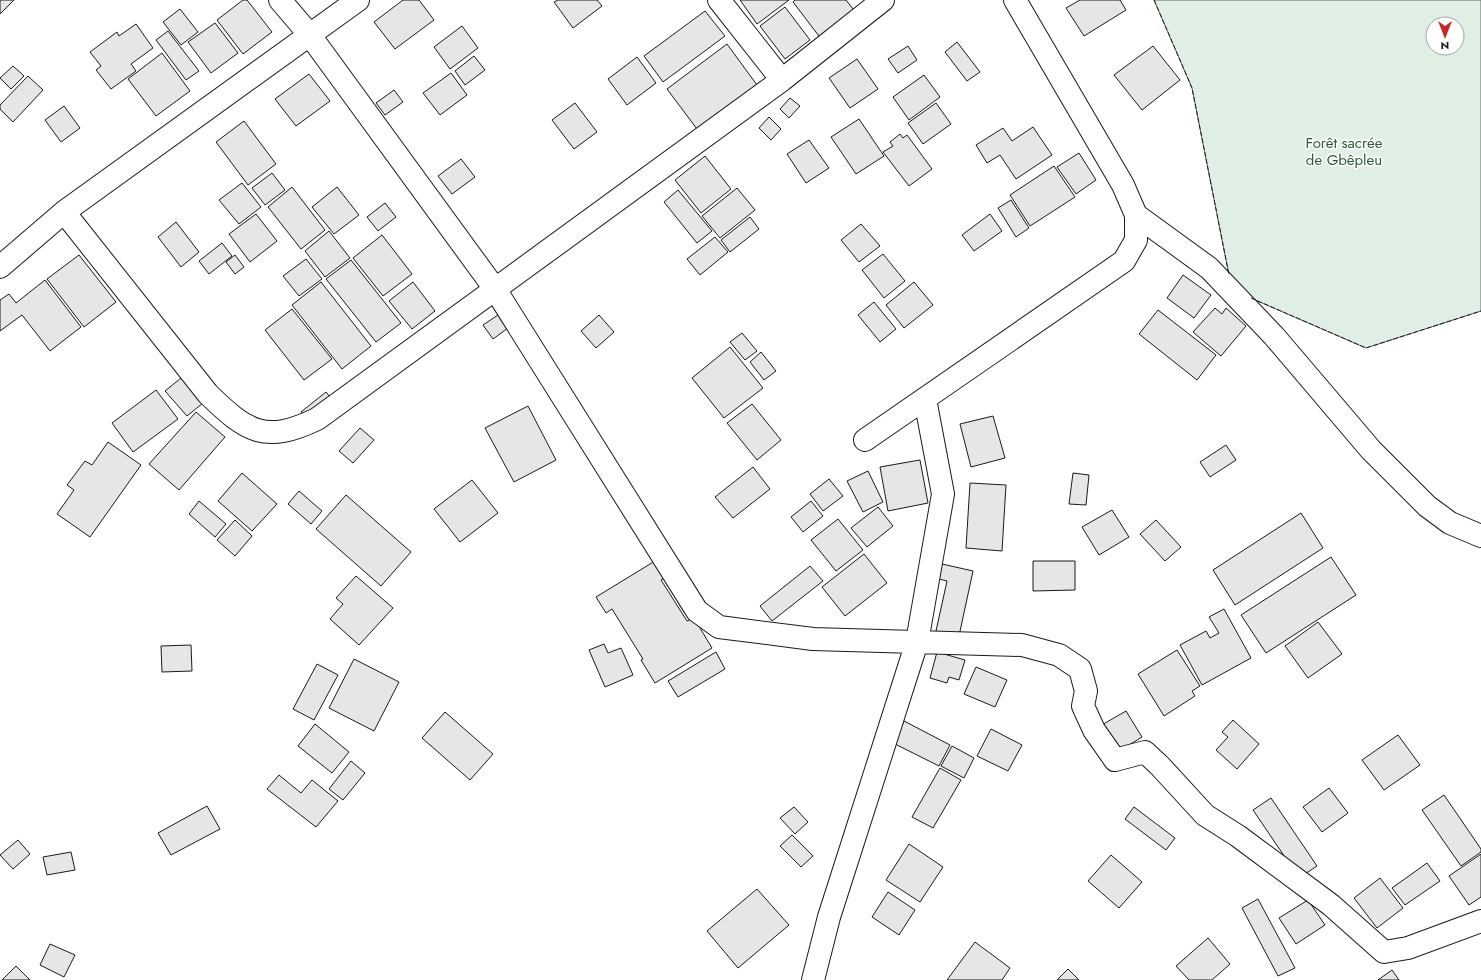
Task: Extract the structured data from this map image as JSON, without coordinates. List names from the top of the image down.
{
  "parks": ["Forêt sacrée de Gbêpleu"],
  "north": "bottom"
}
